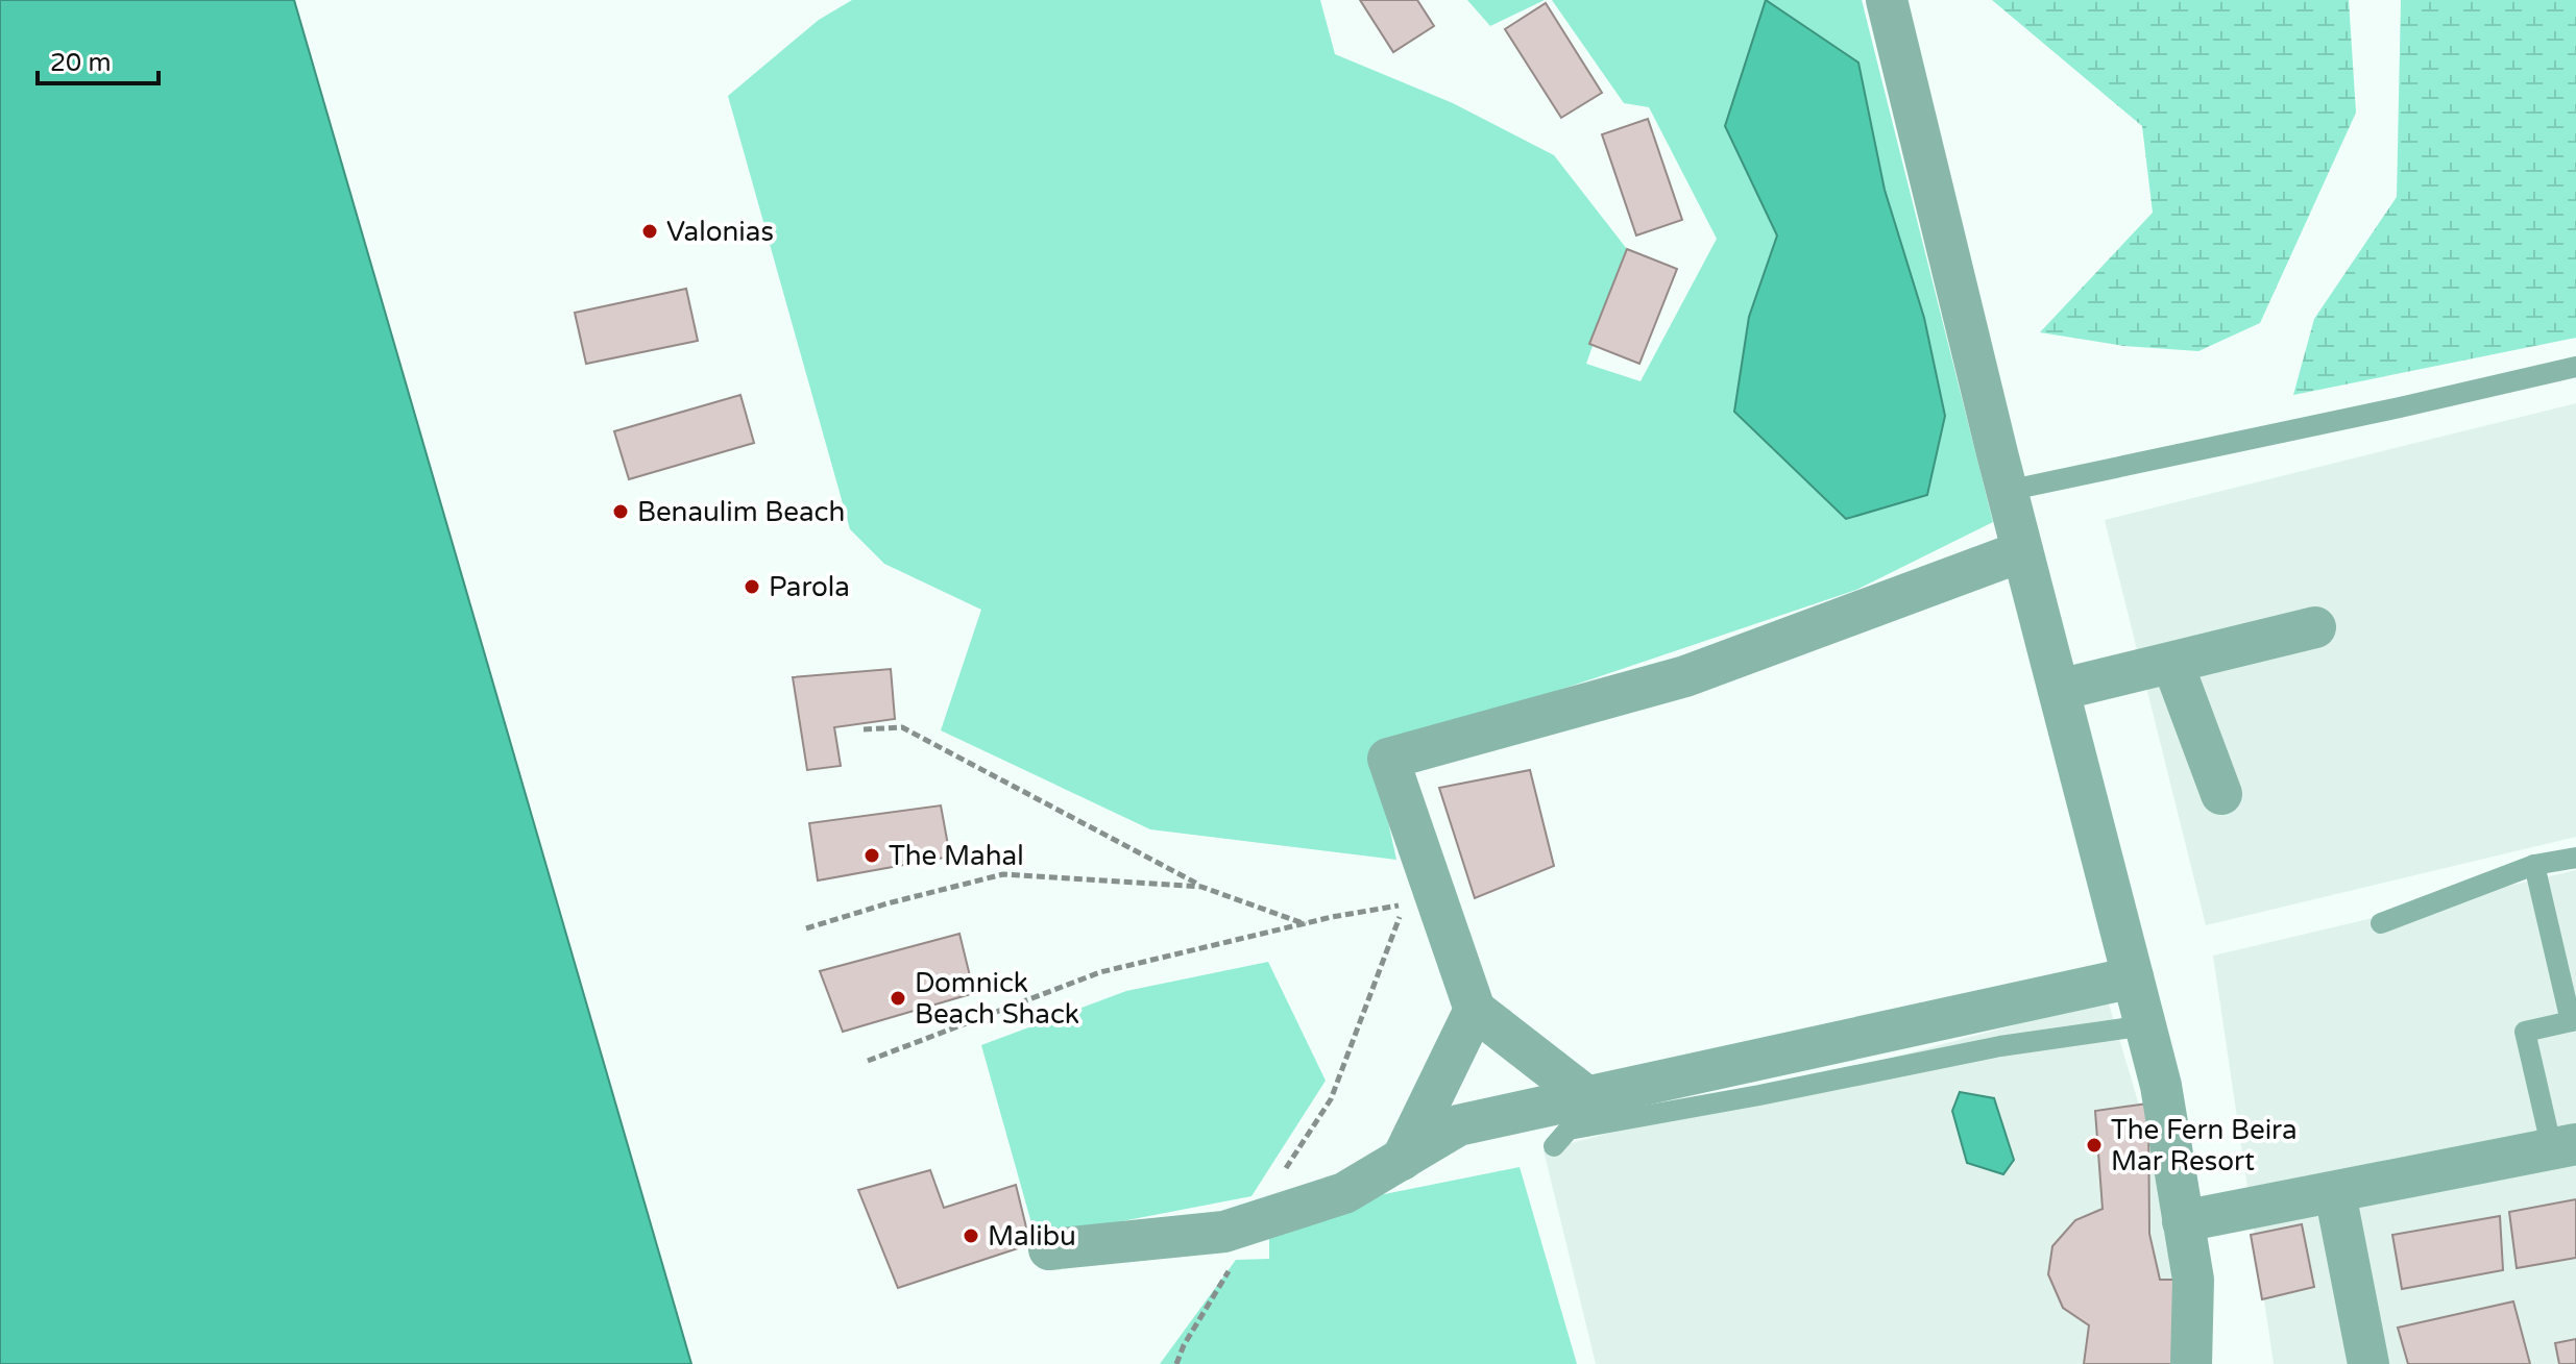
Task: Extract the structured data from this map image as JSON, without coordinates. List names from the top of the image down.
{
  "places": [
    "Valonias",
    "Benaulim Beach",
    "Parola",
    "The Mahal",
    "Domnick Beach Shack",
    "The Fern Beira Mar Resort",
    "Malibu"
  ],
  "scale_bar": "20 m"
}
